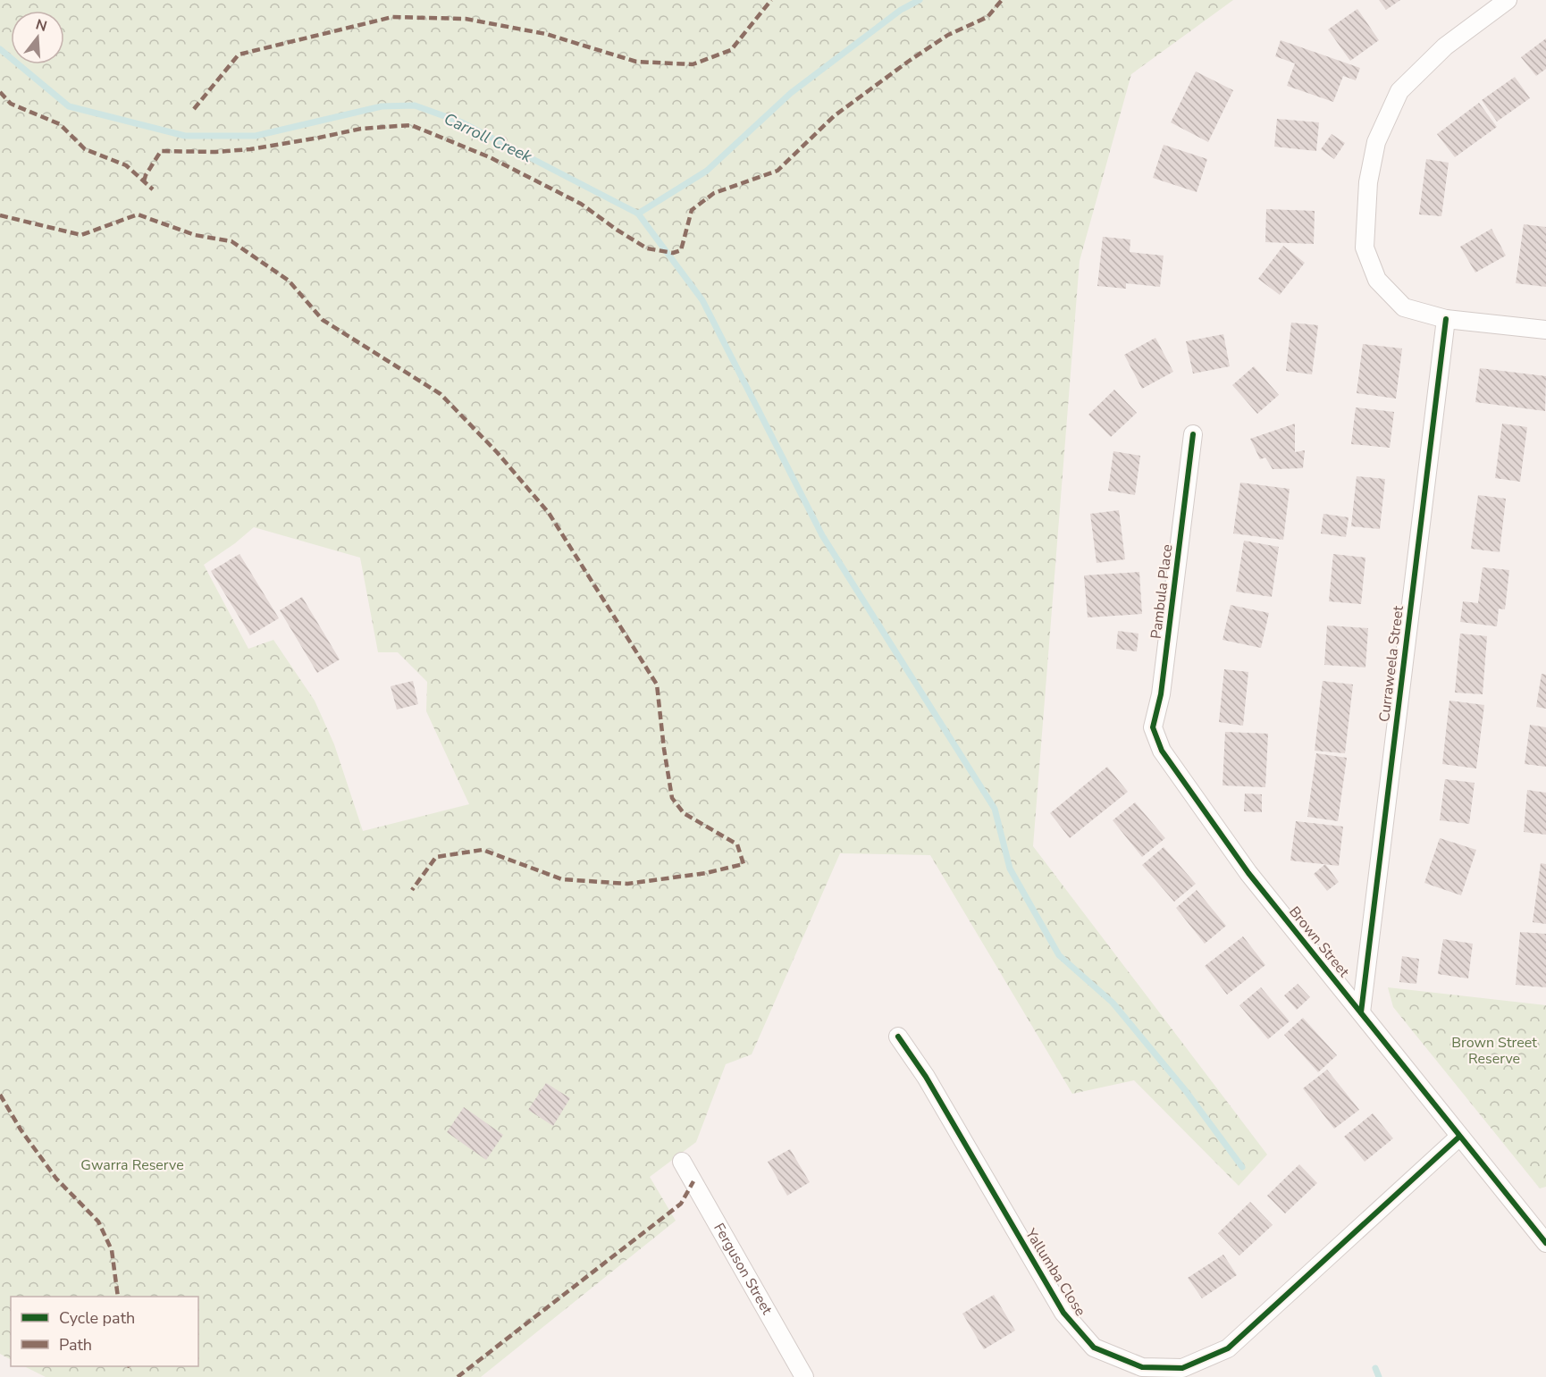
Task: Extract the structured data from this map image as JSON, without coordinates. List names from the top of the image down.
{
  "streets": {
    "street": [
      "Pambula Place",
      "Curraweela Street",
      "Brown Street",
      "Ferguson Street",
      "Yallumba Close"
    ]
  },
  "crossings": [
    ["Pambula Place", "Brown Street"],
    ["Curraweela Street", "Brown Street"],
    ["Brown Street", "Yallumba Close"]
  ],
  "water": ["Carroll Creek"],
  "parks": ["Brown Street Reserve", "Gwarra Reserve"],
  "legend": ["Cycle path", "Path"],
  "north": "top"
}
